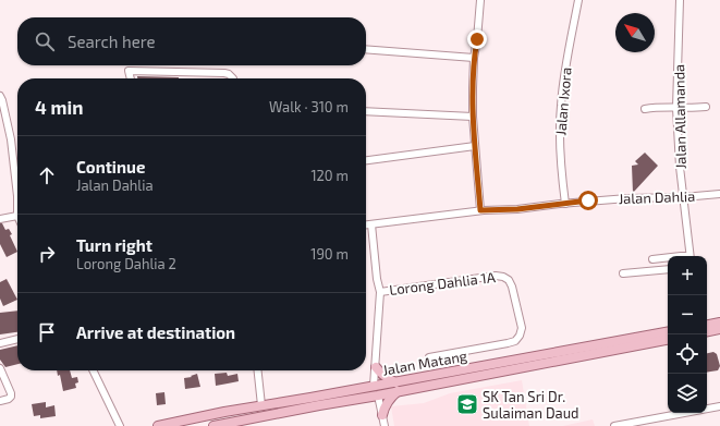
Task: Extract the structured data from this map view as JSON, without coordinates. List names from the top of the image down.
{
  "streets": {
    "main road": ["Jalan Matang"],
    "street": [
      "Jalan Ixora",
      "Jalan Allamanda",
      "Jalan Dahlia",
      "Lorong Dahlia 1A"
    ]
  },
  "crossings": [
    ["Jalan Ixora", "Jalan Dahlia"],
    ["Jalan Allamanda", "Jalan Dahlia"]
  ],
  "places": {
    "school or university": ["SK Tan Sri Dr. Sulaiman Daud"]
  },
  "north": "top left",
  "page": {
    "search": "Search here",
    "heading": ["4 min", "Walk · 310 m"],
    "list": [
      ["Continue", "Jalan Dahlia", "120 m"],
      ["Turn right", "Lorong Dahlia 2", "190 m"],
      "Arrive at destination"
    ],
    "map_buttons": ["+", "−"]
  }
}
